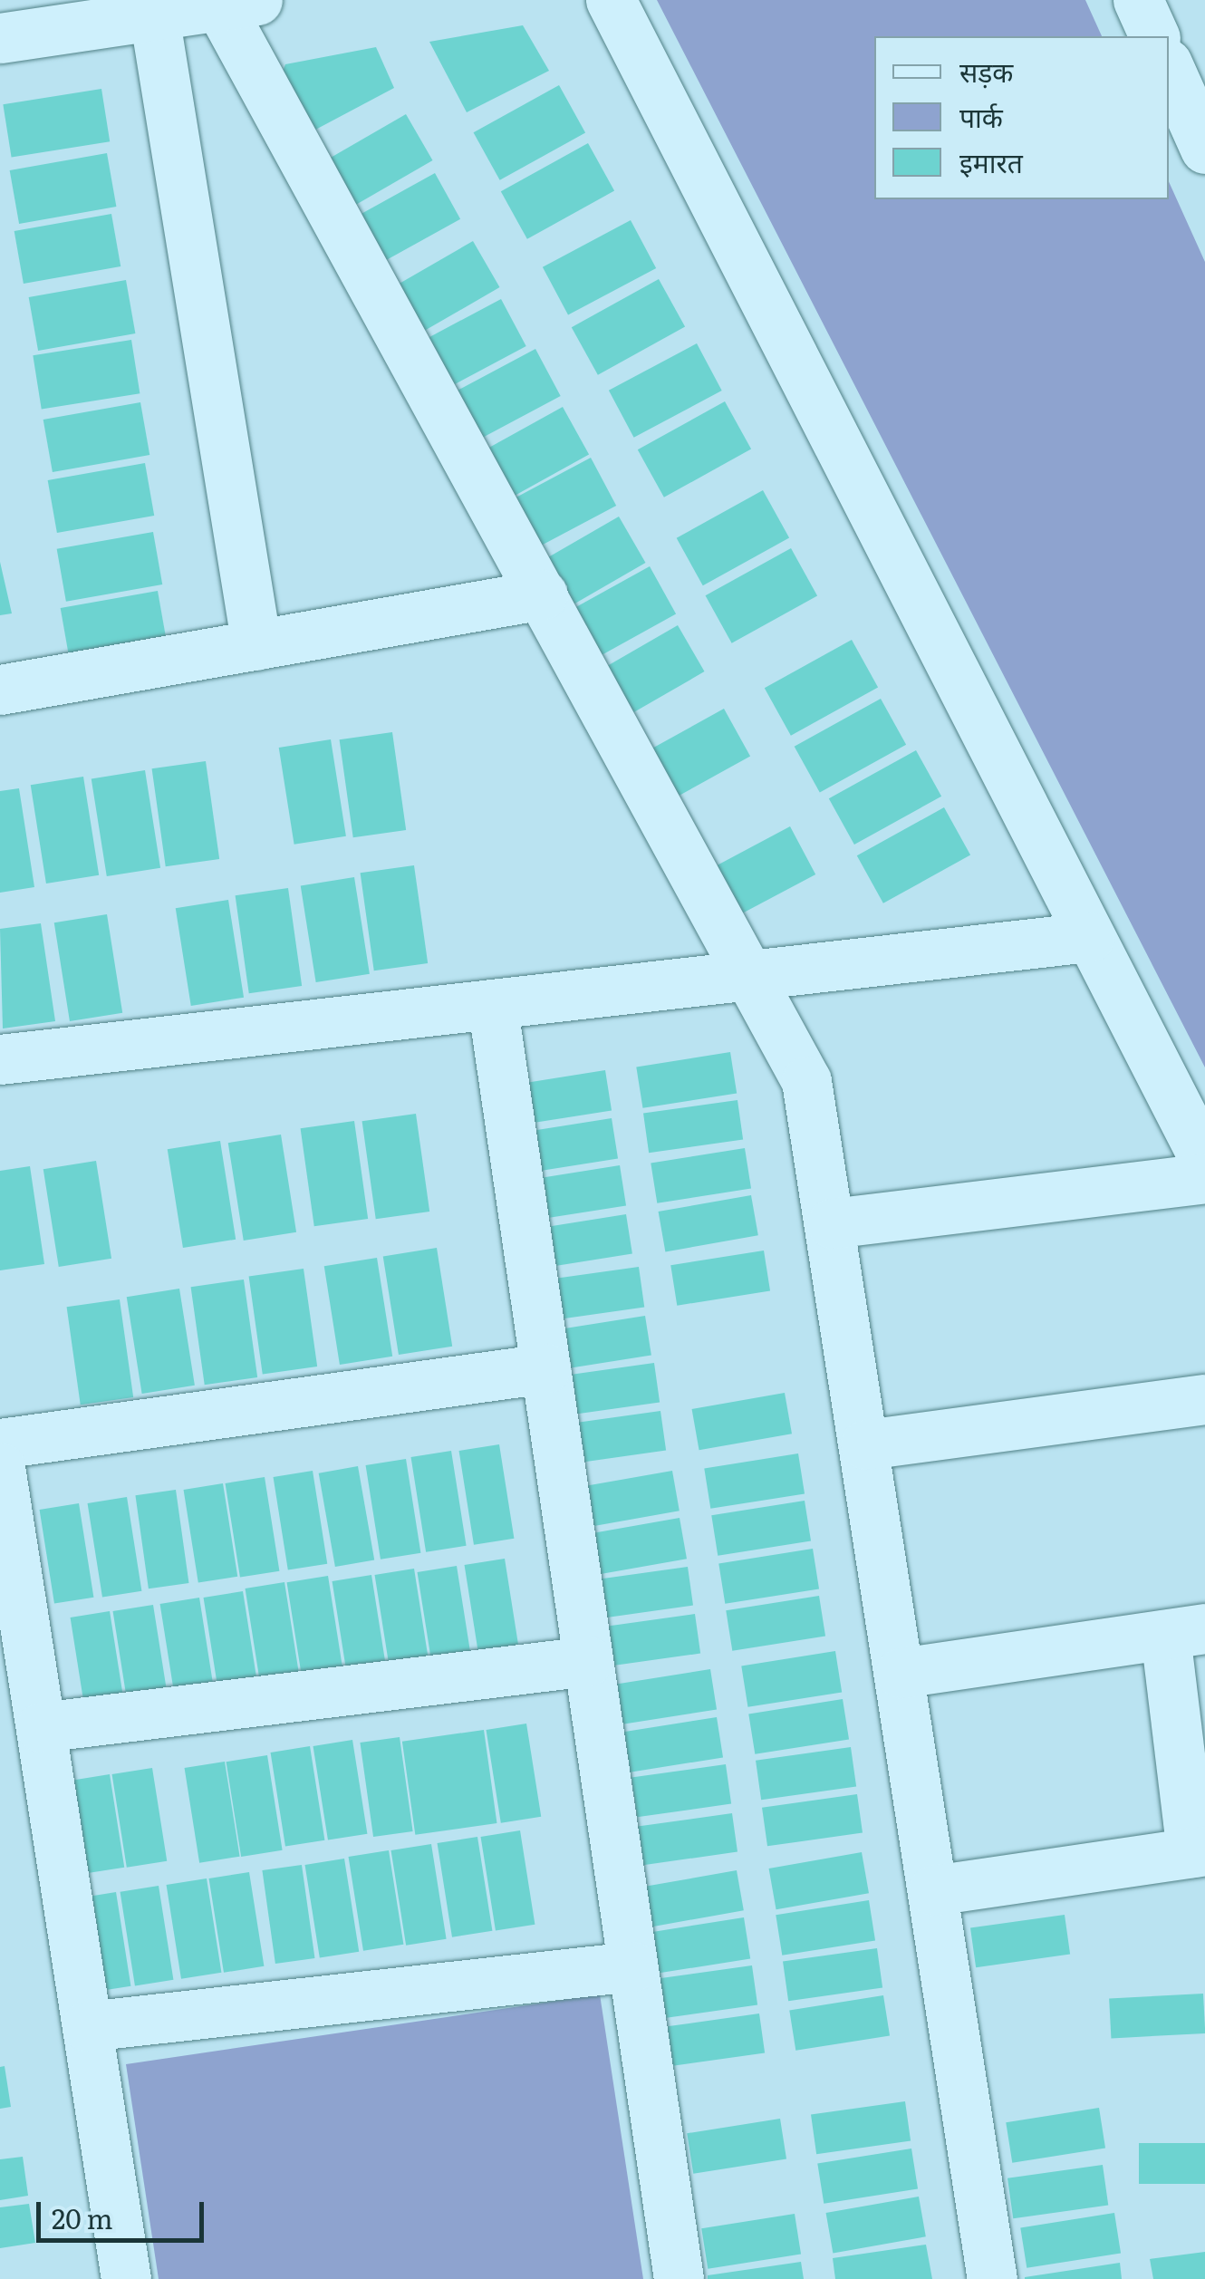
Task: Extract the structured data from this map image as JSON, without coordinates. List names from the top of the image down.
{
  "legend": ["सड़क", "पार्क", "इमारत"],
  "scale_bar": "20 m"
}
